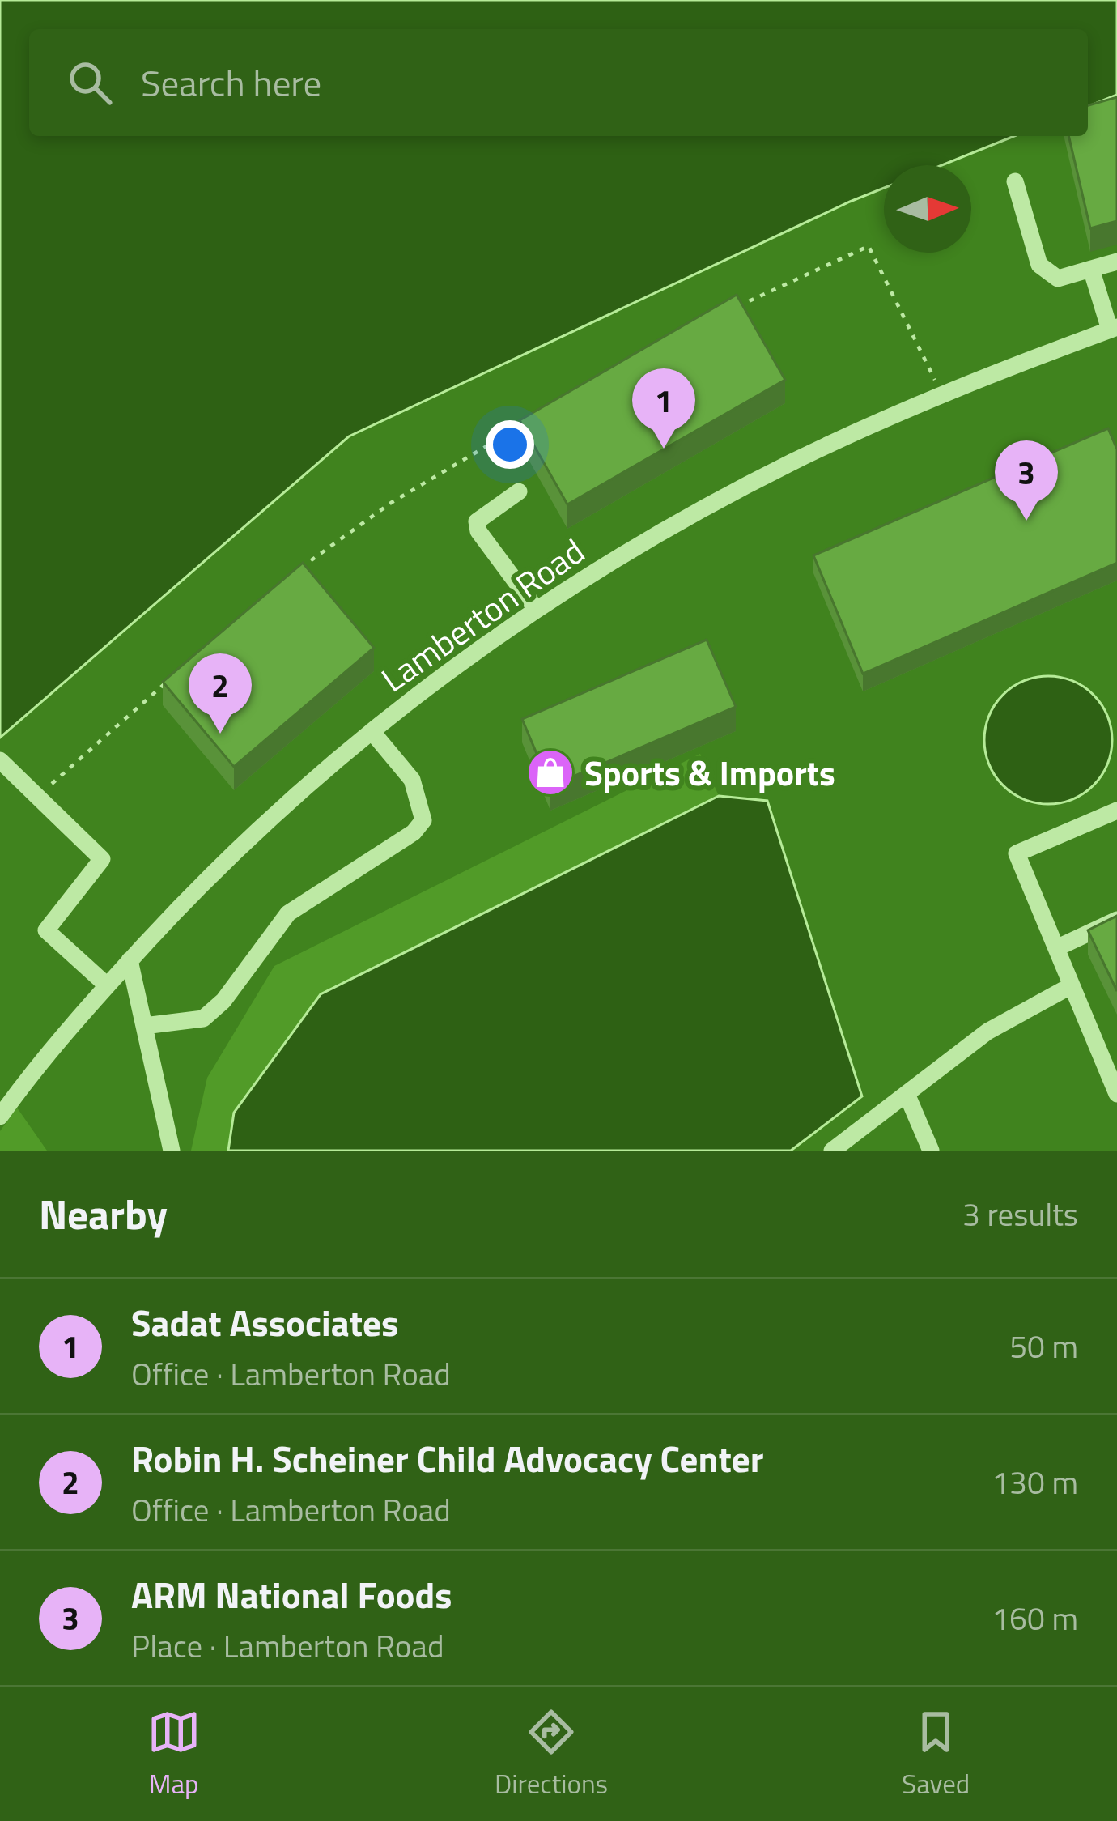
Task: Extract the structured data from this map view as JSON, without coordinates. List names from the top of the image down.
{
  "streets": {
    "street": ["Lamberton Road"]
  },
  "places": {
    "shop": ["Sports & Imports"]
  },
  "north": "right",
  "page": {
    "search": "Search here",
    "pins": ["1", "3", "2"],
    "heading": ["Nearby", "3 results"],
    "list": [
      {
        "mark": "1",
        "name": "Sadat Associates",
        "note": "Office · Lamberton Road",
        "value": "50 m"
      },
      {
        "mark": "2",
        "name": "Robin H. Scheiner Child Advocacy Center",
        "note": "Office · Lamberton Road",
        "value": "130 m"
      },
      {
        "mark": "3",
        "name": "ARM National Foods",
        "note": "Place · Lamberton Road",
        "value": "160 m"
      }
    ],
    "nav": ["Map", "Directions", "Saved"]
  }
}
